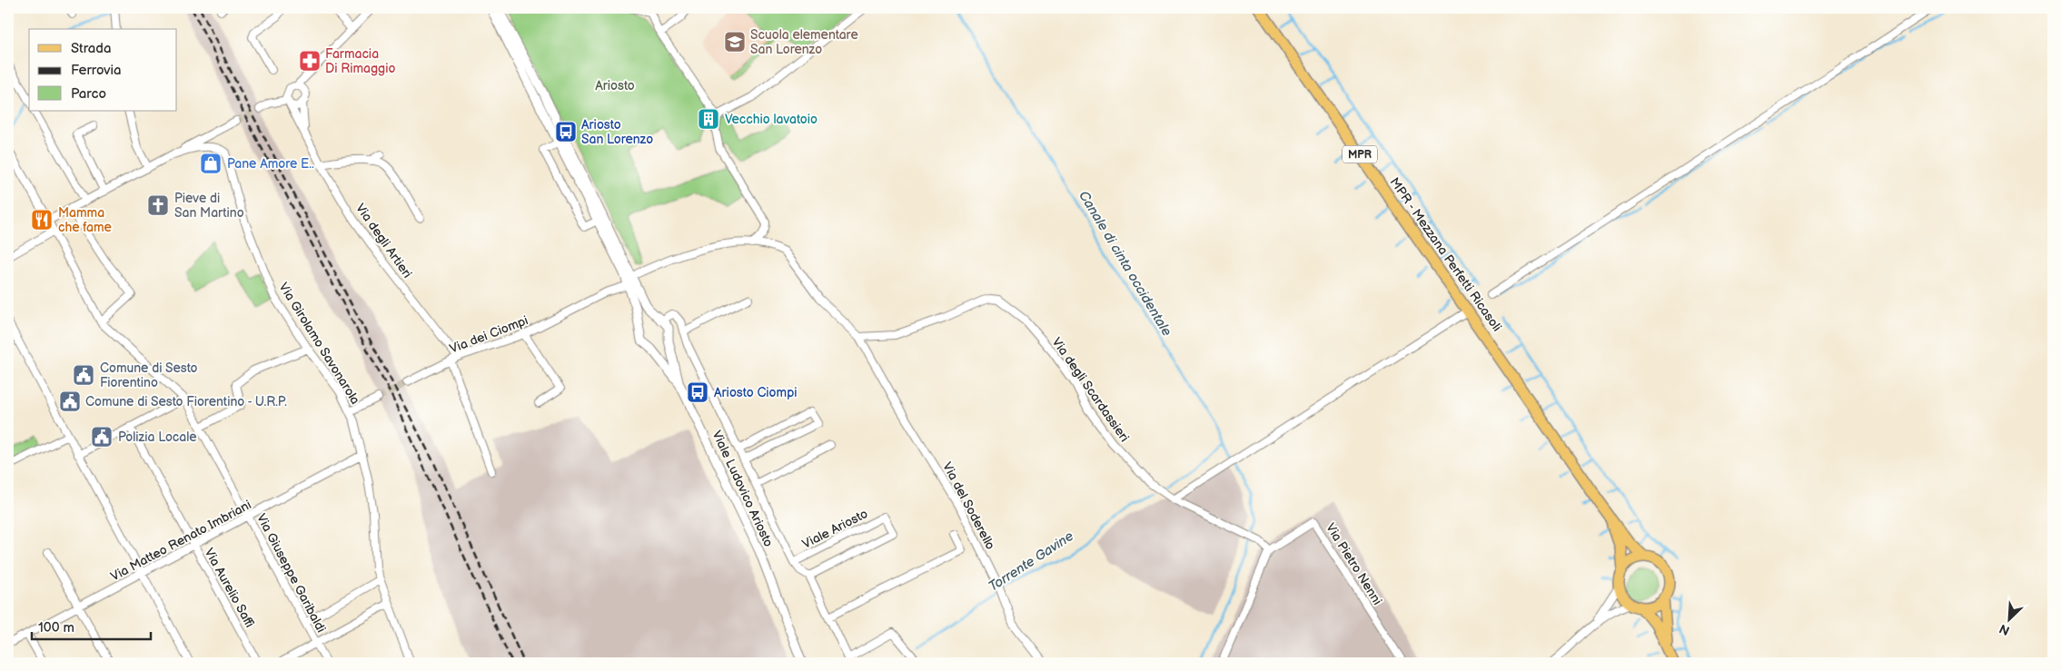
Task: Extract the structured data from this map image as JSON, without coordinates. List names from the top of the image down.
{
  "streets": {
    "main road": ["MPR", "MPR - Mezzana Perfetti Ricasoli"],
    "street": [
      "Via degli Artieri",
      "Via dei Ciompi",
      "Via Girolamo Savonarola",
      "Via degli Scardassieri",
      "Viale Ludovico Ariosto",
      "Via del Soderello",
      "Viale Ariosto",
      "Via Matteo Renato Imbriani",
      "Via Pietro Nenni",
      "Via Giuseppe Garibaldi",
      "Via Aurelio Saffi"
    ]
  },
  "crossings": [
    ["Via degli Artieri", "Via dei Ciompi"],
    ["Via dei Ciompi", "Viale Ludovico Ariosto"],
    ["Via Girolamo Savonarola", "Via Matteo Renato Imbriani"],
    ["Via degli Scardassieri", "Via del Soderello"],
    ["Via degli Scardassieri", "Via Pietro Nenni"],
    ["Via Matteo Renato Imbriani", "Via Giuseppe Garibaldi"],
    ["Via Matteo Renato Imbriani", "Via Aurelio Saffi"]
  ],
  "water": ["Canale di cinta occidentale", "Torrente Gavine"],
  "parks": ["Ariosto"],
  "places": {
    "school or university": ["Scuola elementare San Lorenzo"],
    "pharmacy": ["Farmacia Di Rimaggio"],
    "building": ["Vecchio lavatoio"],
    "bus stop": ["Ariosto San Lorenzo", "Ariosto Ciompi"],
    "shop": ["Pane Amore E.."],
    "church": ["Pieve di San Martino"],
    "restaurant": ["Mamma che fame"],
    "public building": ["Comune di Sesto Fiorentino", "Comune di Sesto Fiorentino - U.R.P.", "Polizia Locale"]
  },
  "legend": ["Strada", "Ferrovia", "Parco"],
  "scale_bar": "100 m",
  "north": "bottom left"
}
